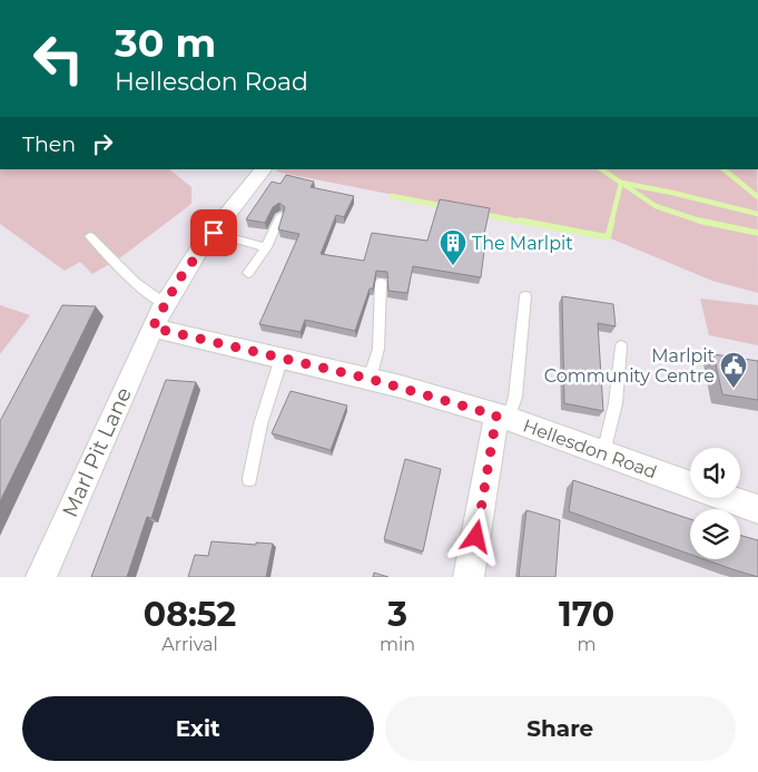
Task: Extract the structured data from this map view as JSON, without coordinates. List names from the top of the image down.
{
  "streets": {
    "street": ["Hellesdon Road", "Marl Pit Lane"]
  },
  "crossings": [
    ["Hellesdon Road", "Marl Pit Lane"]
  ],
  "places": {
    "building": ["The Marlpit"],
    "public building": ["Marlpit Community Centre"]
  },
  "page": {
    "turn": ["30 m", "Hellesdon Road"],
    "then": "Then",
    "eta": [
      "08:52",
      "Arrival",
      "3",
      "min",
      "170",
      "m"
    ],
    "buttons": ["Exit", "Share"]
  }
}
